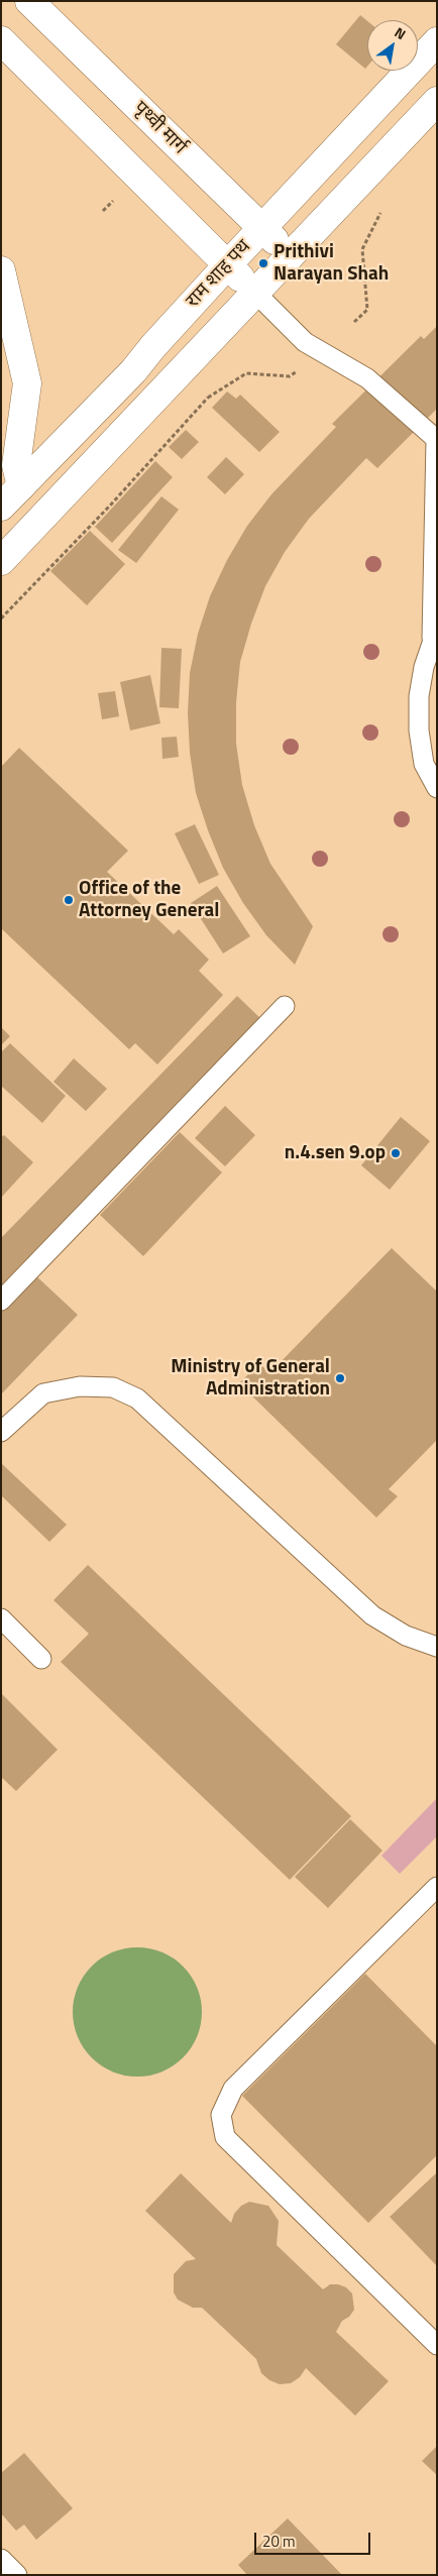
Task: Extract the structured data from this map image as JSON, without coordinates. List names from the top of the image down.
{
  "streets": {
    "main road": ["पृथ्वी मार्ग", "राम शाह पथ"]
  },
  "crossings": [
    ["पृथ्वी मार्ग", "राम शाह पथ"]
  ],
  "places": [
    "Prithivi Narayan Shah",
    "Office of the Attorney General",
    "n.4.sen 9.op",
    "Ministry of General Administration"
  ],
  "scale_bar": "20 m",
  "north": "top right"
}
